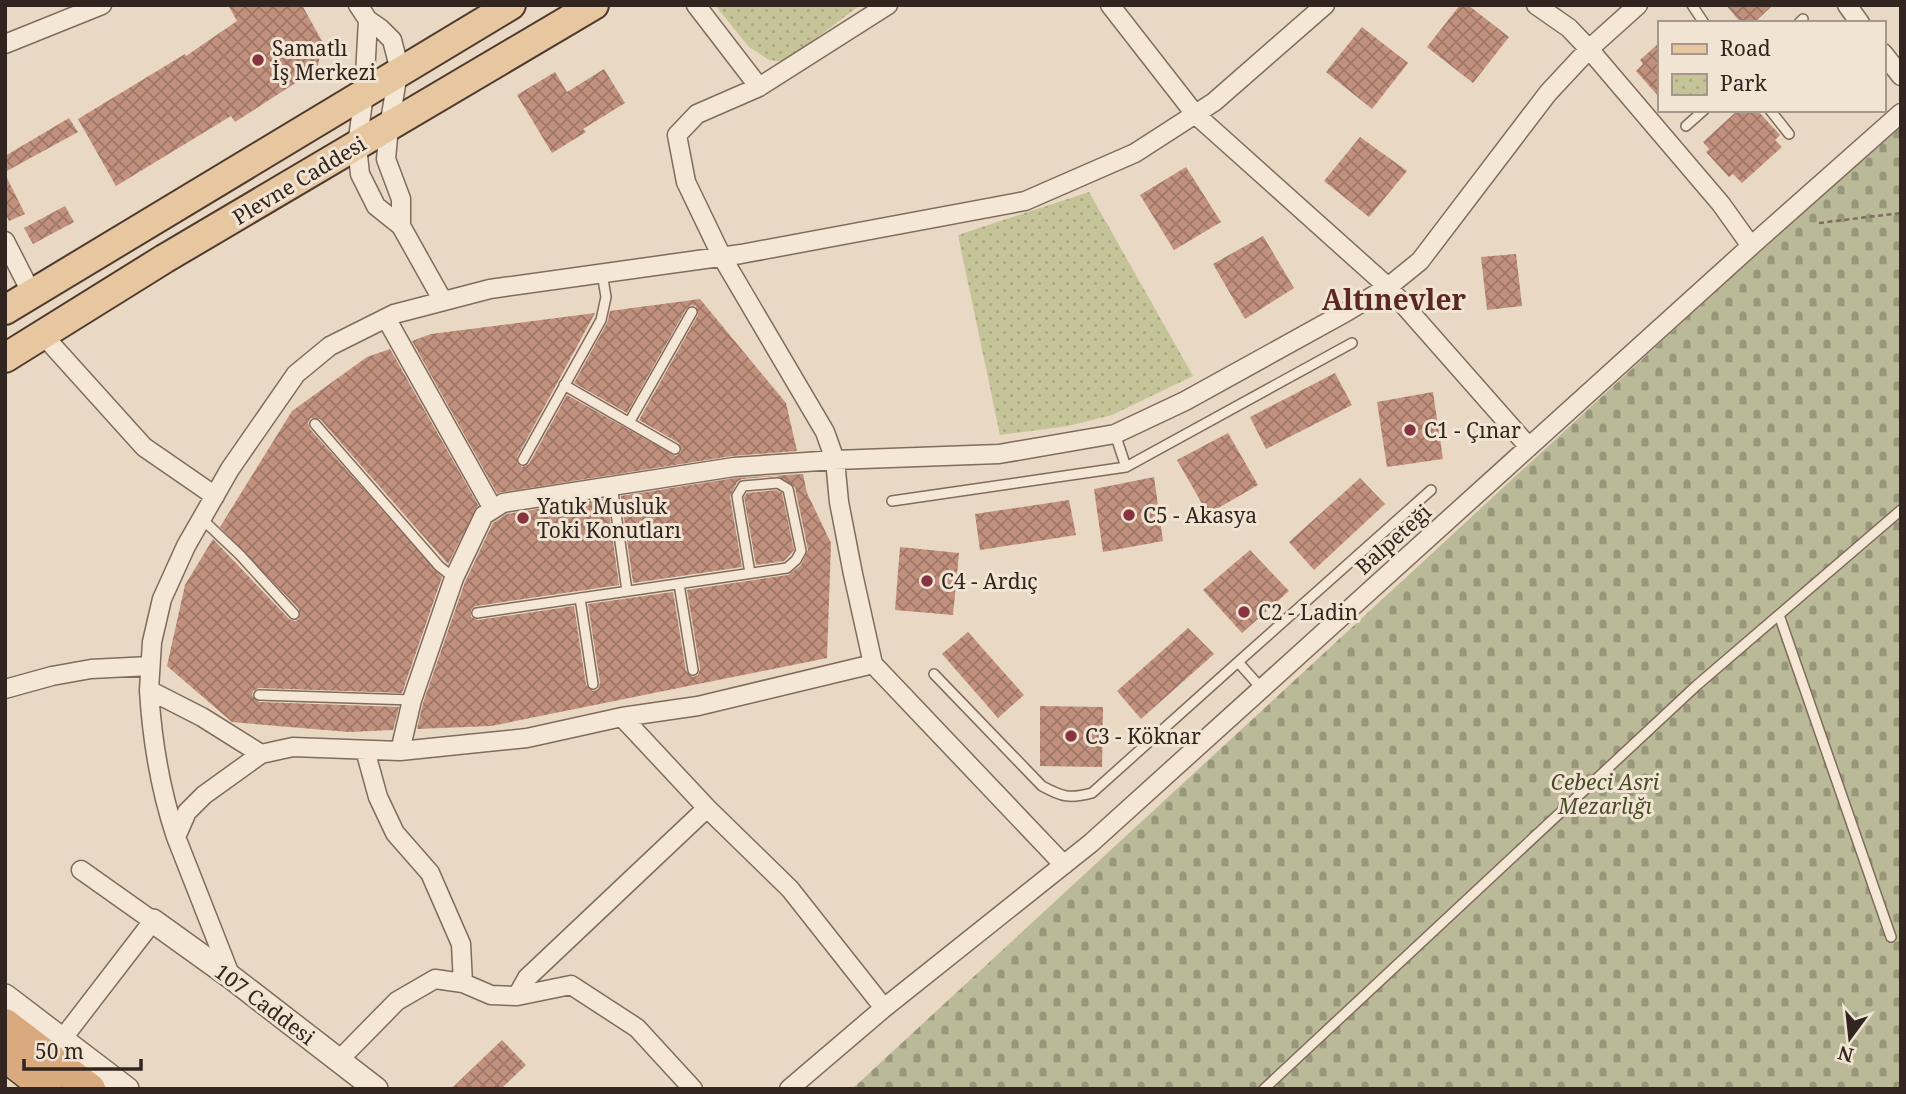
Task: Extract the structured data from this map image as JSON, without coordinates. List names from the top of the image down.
{
  "streets": {
    "main road": ["Plevne Caddesi"],
    "street": ["Balpeteği", "107 Caddesi"]
  },
  "districts": ["Altınevler"],
  "parks": ["Cebeci Asri Mezarlığı"],
  "places": [
    "Samatlı İş Merkezi",
    "C1 - Çınar",
    "C5 - Akasya",
    "Yatık Musluk Toki Konutları",
    "C4 - Ardıç",
    "C2 - Ladin",
    "C3 - Köknar"
  ],
  "legend": ["Road", "Park"],
  "scale_bar": "50 m",
  "north": "bottom"
}
